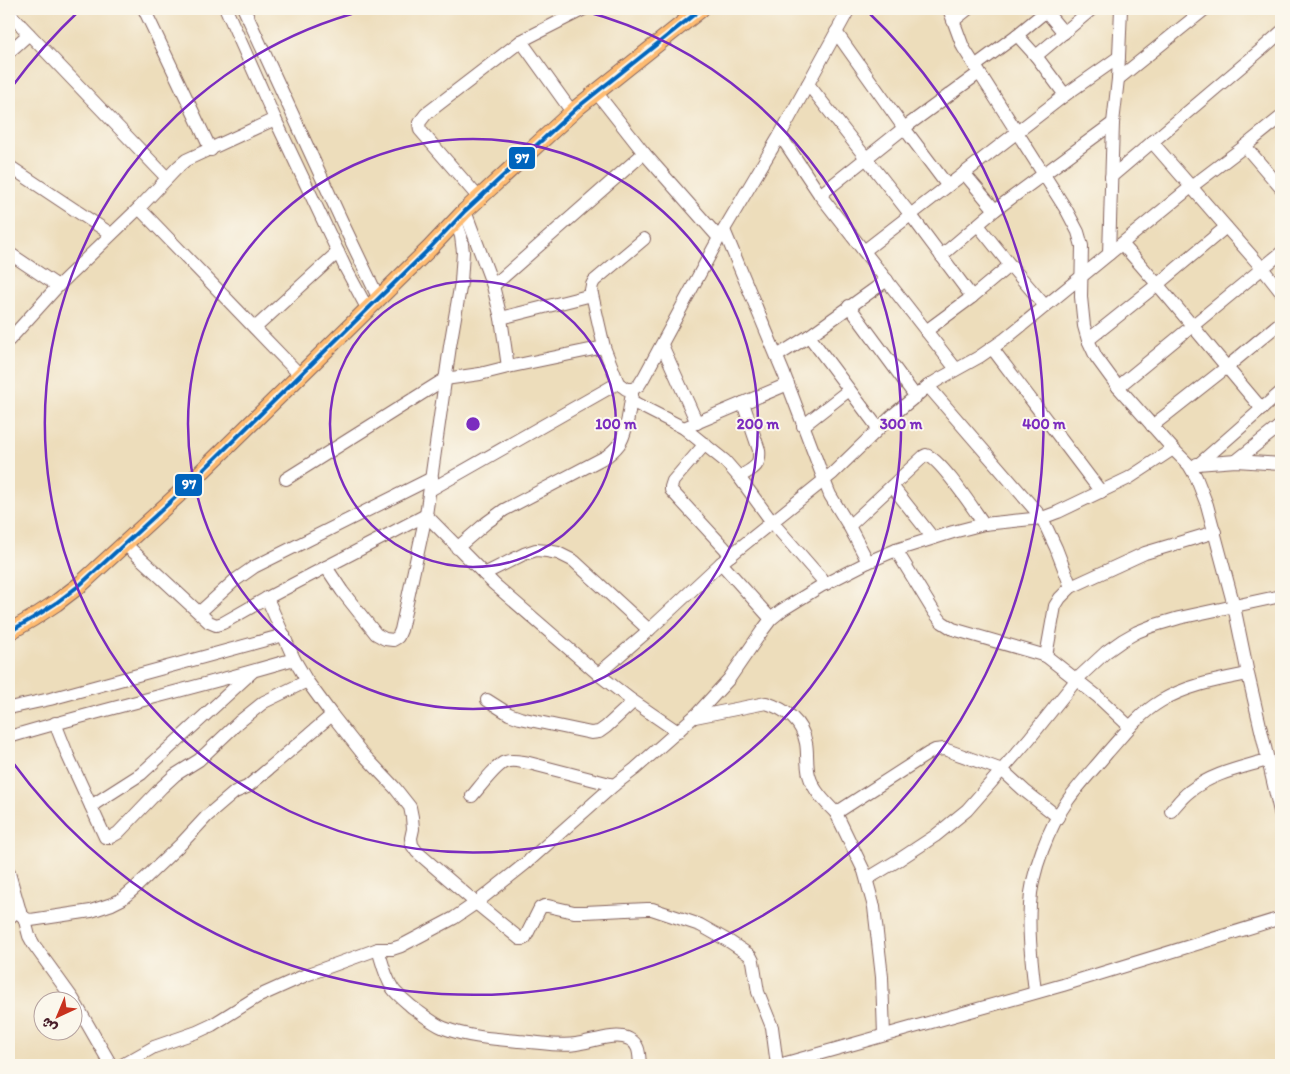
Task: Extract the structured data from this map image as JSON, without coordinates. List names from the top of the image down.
{
  "lines": ["transit line 97"],
  "north": "bottom left",
  "rings": [
    "100 m",
    "200 m",
    "300 m",
    "400 m"
  ]
}
